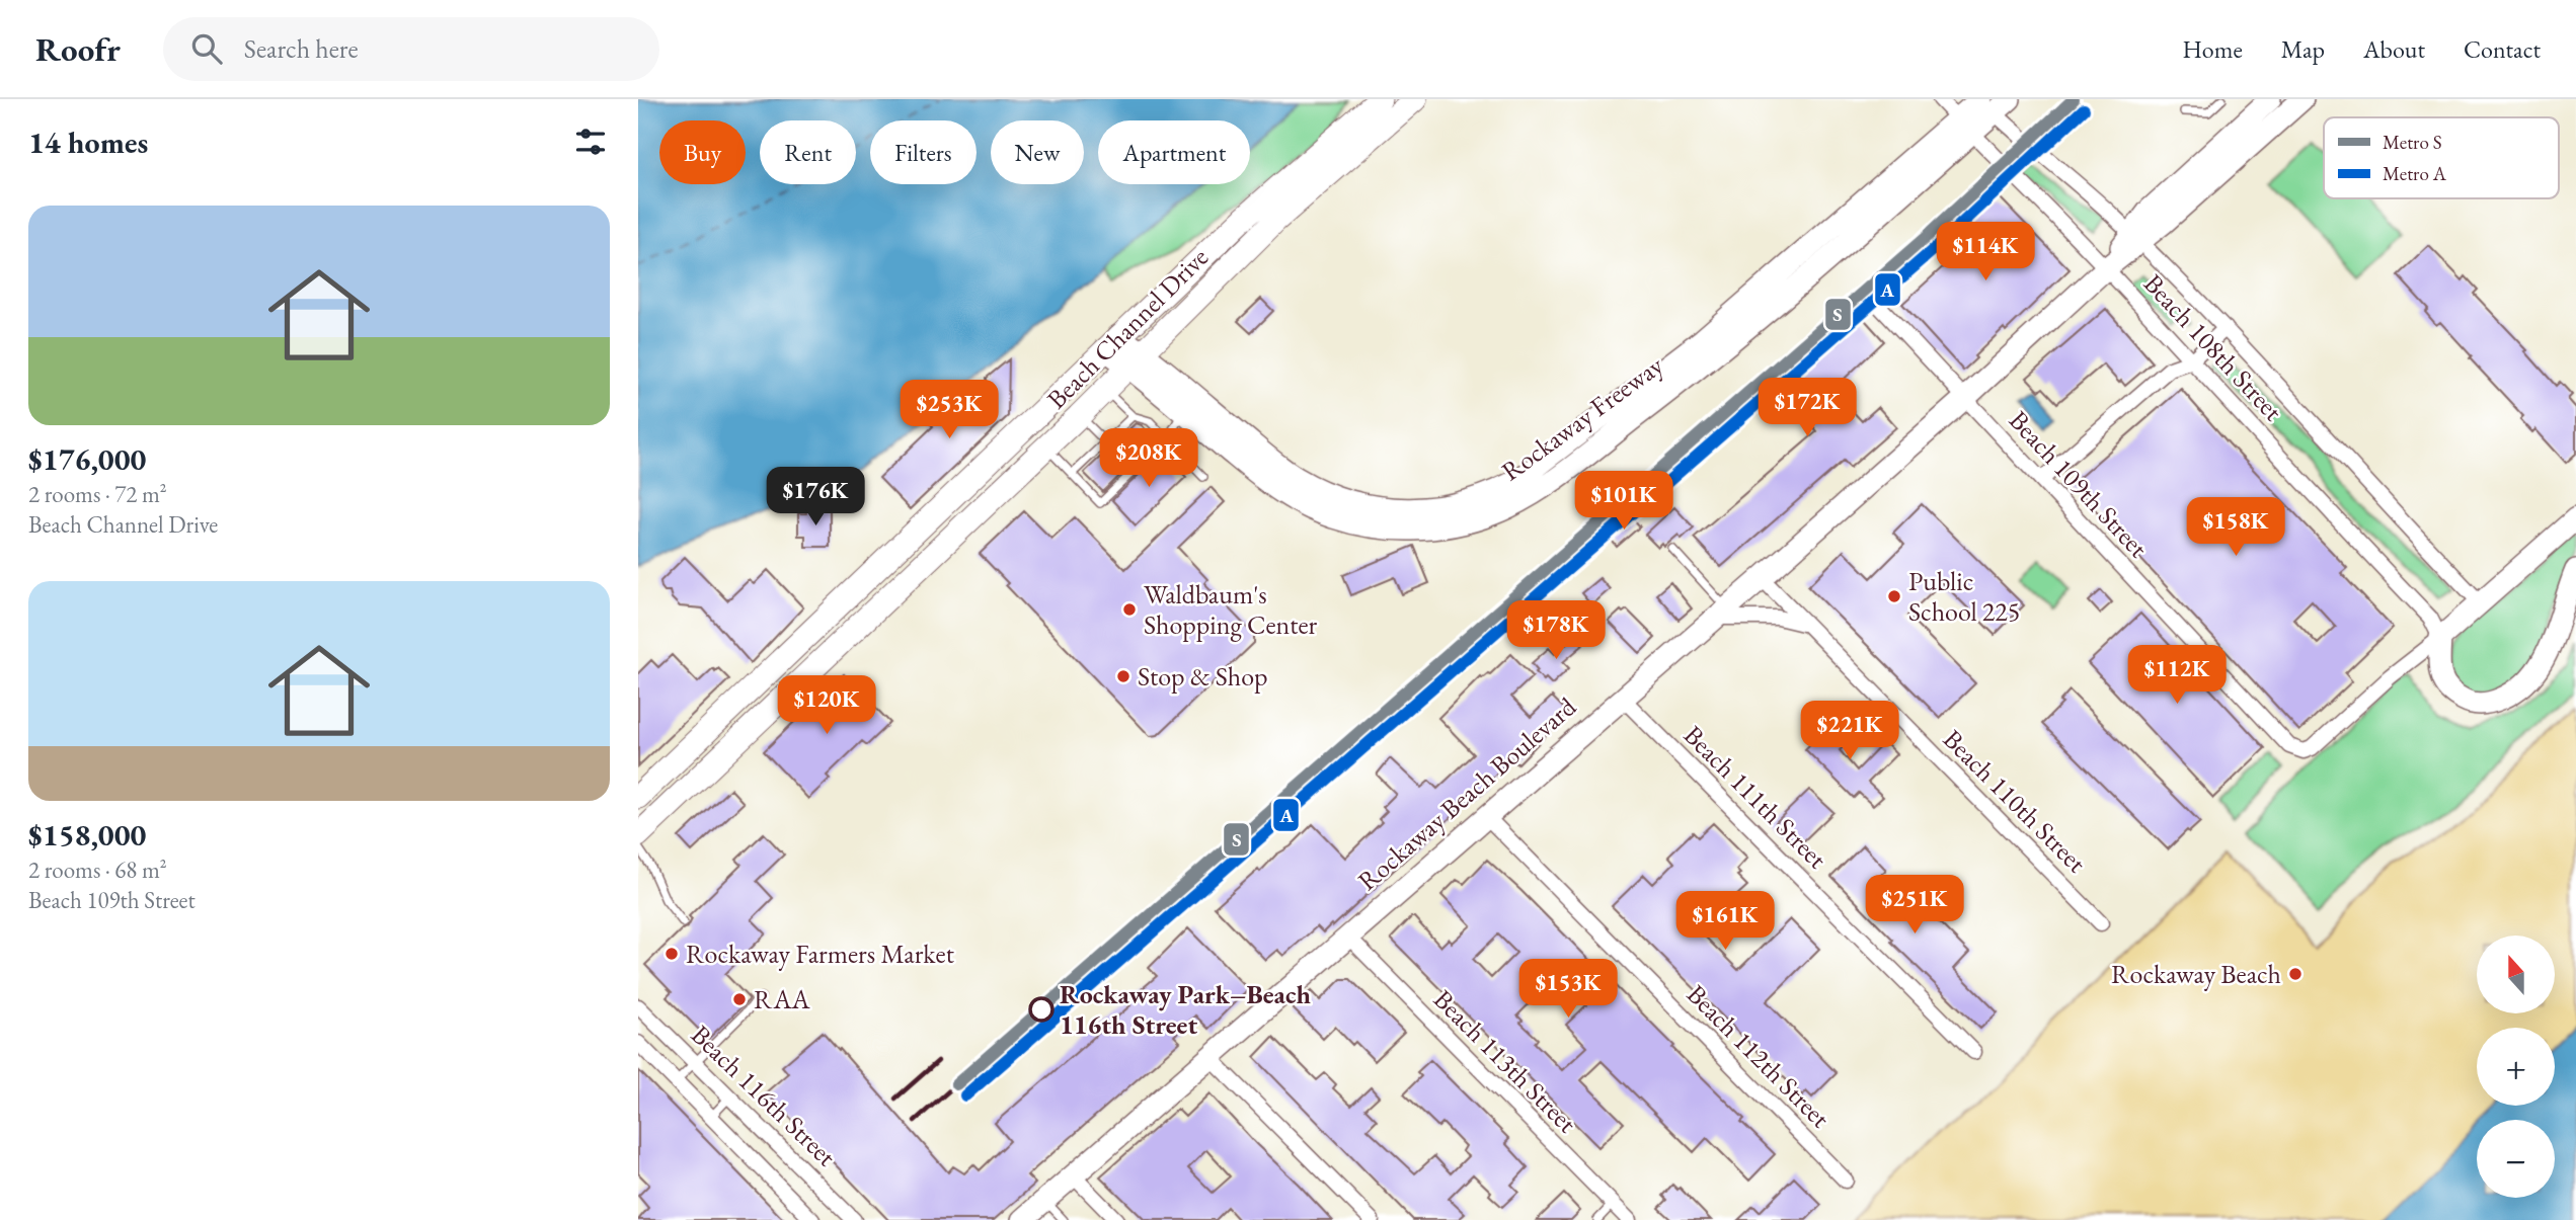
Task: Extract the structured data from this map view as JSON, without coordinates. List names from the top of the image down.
{
  "streets": {
    "main road": ["Beach Channel Drive"],
    "street": [
      "Beach 108th Street",
      "Rockaway Freeway",
      "Beach 109th Street",
      "Rockaway Beach Boulevard",
      "Beach 111th Street",
      "Beach 110th Street",
      "Beach 112th Street",
      "Beach 113th Street",
      "Beach 116th Street"
    ]
  },
  "crossings": [
    ["Beach Channel Drive", "Rockaway Freeway"],
    ["Beach 108th Street", "Rockaway Freeway"],
    ["Beach 108th Street", "Beach 109th Street"],
    ["Beach 108th Street", "Rockaway Beach Boulevard"],
    ["Beach 109th Street", "Rockaway Beach Boulevard"],
    ["Rockaway Beach Boulevard", "Beach 111th Street"],
    ["Rockaway Beach Boulevard", "Beach 110th Street"],
    ["Rockaway Beach Boulevard", "Beach 112th Street"],
    ["Rockaway Beach Boulevard", "Beach 113th Street"]
  ],
  "places": [
    "Public School 225",
    "Waldbaum's Shopping Center",
    "Stop & Shop",
    "Rockaway Farmers Market",
    "Rockaway Beach",
    "RAA",
    "Rockaway Park–Beach 116th Street"
  ],
  "lines": ["metro line S", "metro line A"],
  "legend": ["Metro S", "Metro A"],
  "north": "top",
  "page": {
    "header": "Roofr",
    "search": "Search here",
    "nav": [
      "Home",
      "Map",
      "About",
      "Contact"
    ],
    "heading": "14 homes",
    "chip": [
      "Buy",
      "Rent",
      "Filters",
      "New",
      "Apartment"
    ],
    "list": [
      {
        "name": "$176,000",
        "note": "2 rooms · 72 m² · Beach Channel Drive"
      },
      {
        "name": "$158,000",
        "note": "2 rooms · 68 m² · Beach 109th Street"
      }
    ],
    "price": [
      "$114K",
      "$172K",
      "$253K",
      "$208K",
      "$176K",
      "$101K",
      "$158K",
      "$178K",
      "$112K",
      "$120K",
      "$221K",
      "$251K",
      "$161K",
      "$153K"
    ],
    "map_buttons": ["+", "−"]
  }
}
